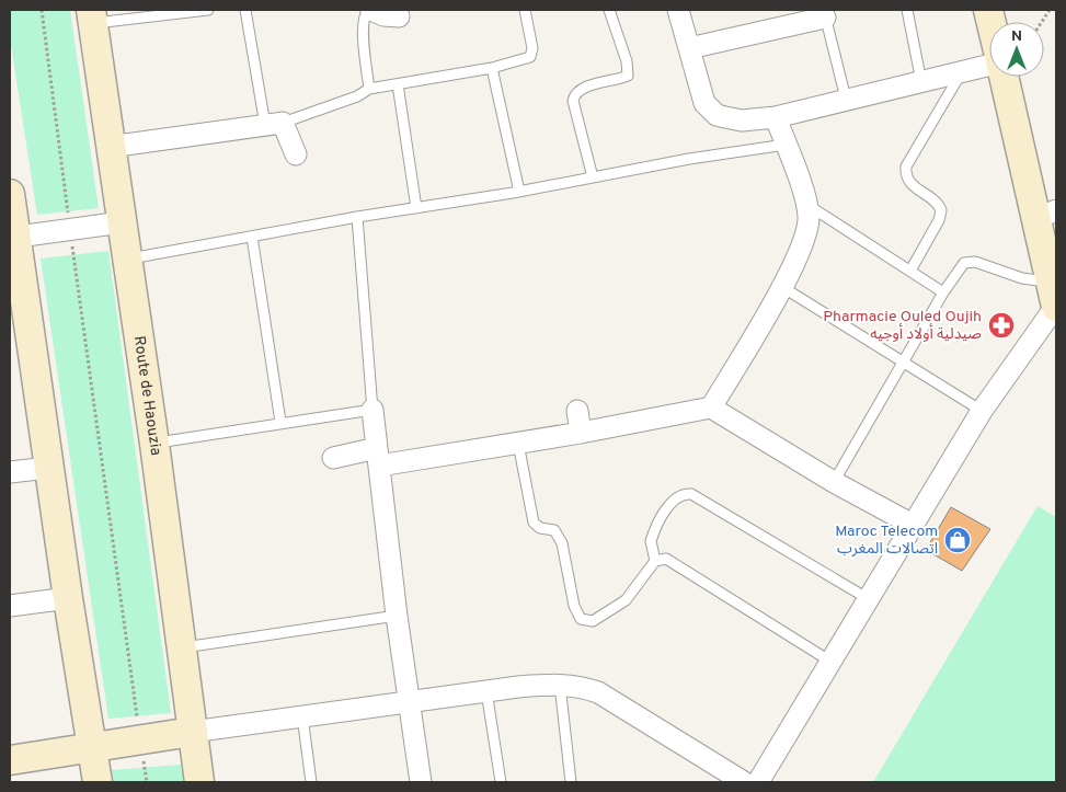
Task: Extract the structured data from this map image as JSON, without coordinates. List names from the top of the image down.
{
  "streets": {
    "street": ["Route de Haouzia"]
  },
  "places": {
    "pharmacy": ["Pharmacie Ouled Oujih صيدلية أولاد أوجيه"],
    "shop": ["Maroc Telecom اتصالات المغرب"]
  },
  "north": "top"
}
